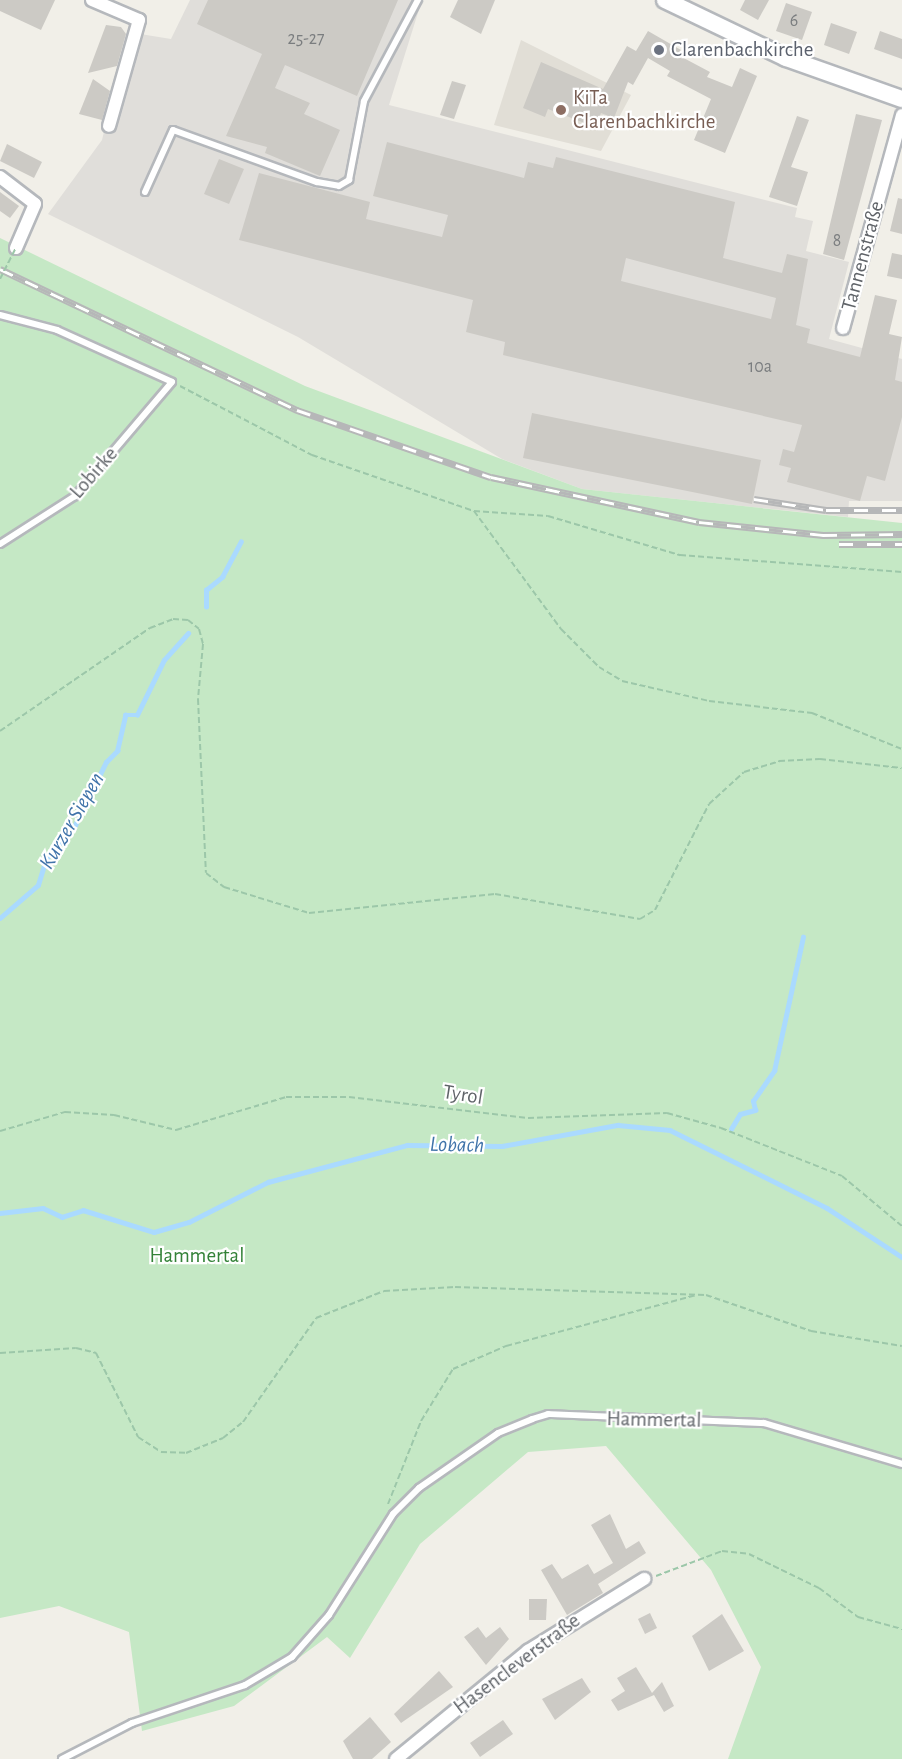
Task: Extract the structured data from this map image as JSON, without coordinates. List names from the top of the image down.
{
  "streets": {
    "street": ["Tannenstraße", "Hasencleverstraße"],
    "lane": ["Lobirke", "Hammertal"],
    "path": ["Tyrol"]
  },
  "water": ["Kurzer Siepen", "Lobach"],
  "parks": ["Hammertal"],
  "places": ["Clarenbachkirche", "KiTa Clarenbachkirche"],
  "house_numbers": [
    "6",
    "25-27",
    "8",
    "10a"
  ]
}
